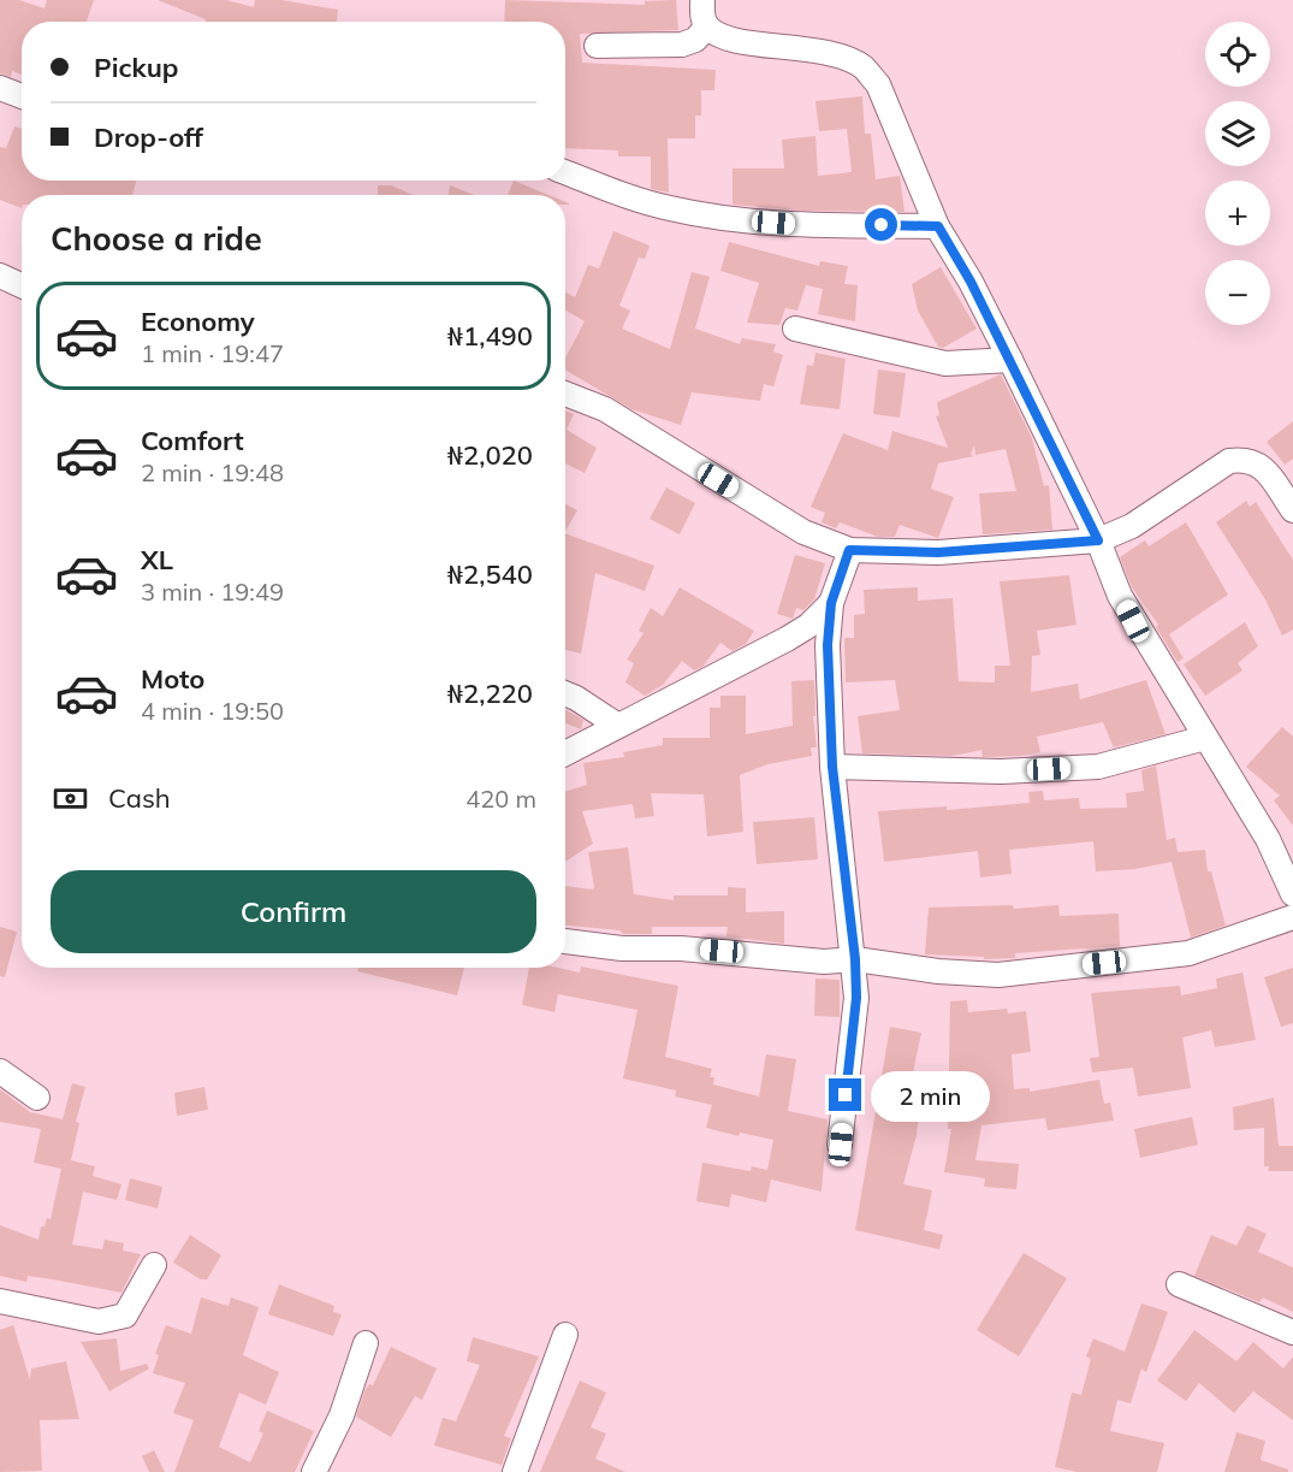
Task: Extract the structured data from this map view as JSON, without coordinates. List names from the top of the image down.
{
  "page": {
    "map_buttons": ["+", "−"],
    "banner": ["Pickup", "Drop-off"],
    "heading": "Choose a ride",
    "list": [
      {
        "name": "Economy",
        "note": "1 min · 19:47",
        "value": "₦1,490"
      },
      {
        "name": "Comfort",
        "note": "2 min · 19:48",
        "value": "₦2,020"
      },
      {
        "name": "XL",
        "note": "3 min · 19:49",
        "value": "₦2,540"
      },
      {
        "name": "Moto",
        "note": "4 min · 19:50",
        "value": "₦2,220"
      }
    ],
    "pay": ["Cash", "420 m"],
    "buttons": "Confirm",
    "bubble": "2 min"
  }
}
